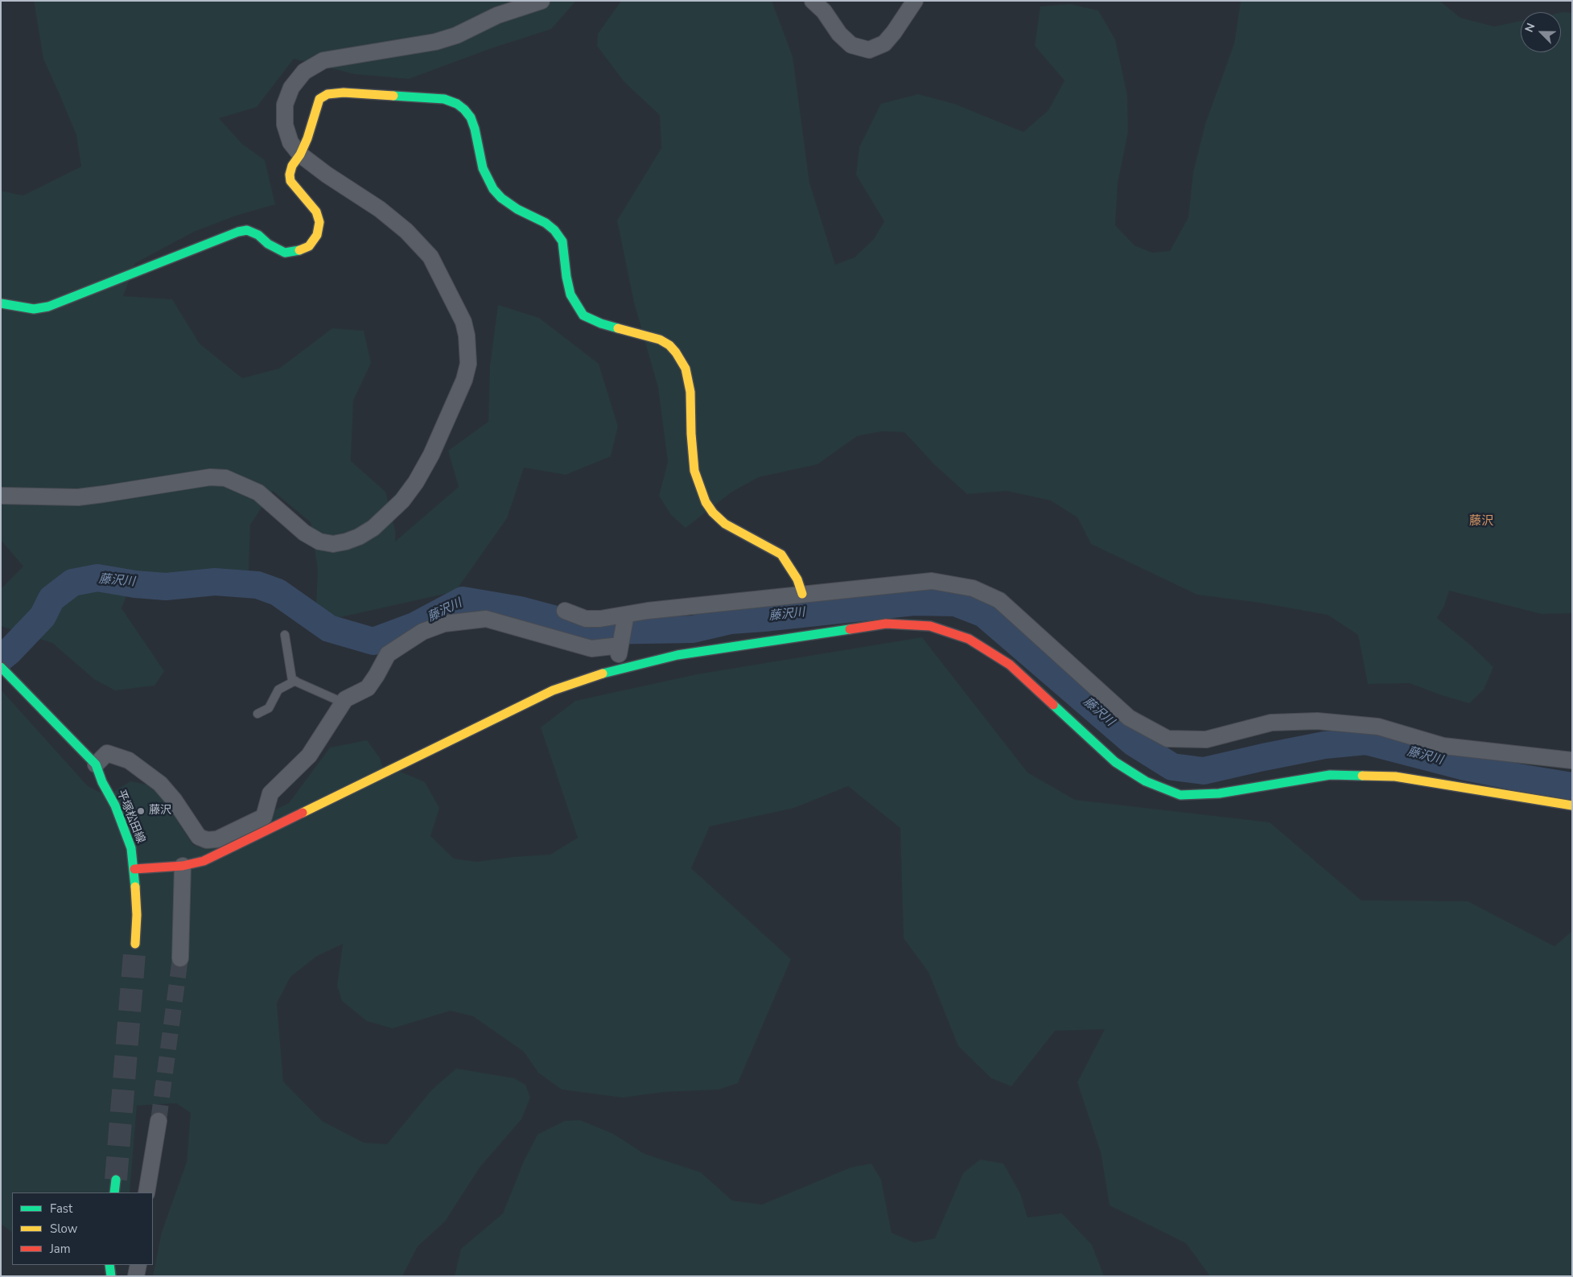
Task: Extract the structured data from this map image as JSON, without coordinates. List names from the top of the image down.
{
  "streets": {
    "street": ["平塚松田線"]
  },
  "districts": ["藤沢"],
  "water": ["藤沢川"],
  "places": ["藤沢"],
  "legend": ["Fast", "Slow", "Jam"],
  "north": "top left"
}
